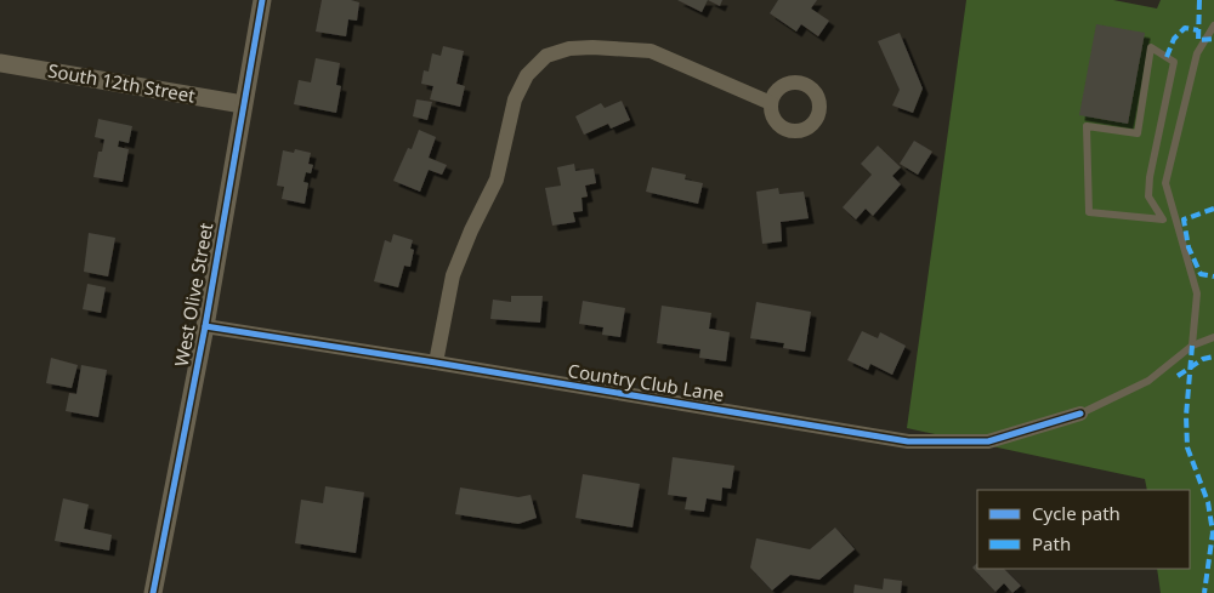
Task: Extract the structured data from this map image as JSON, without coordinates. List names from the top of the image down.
{
  "streets": {
    "street": ["South 12th Street", "West Olive Street", "Country Club Lane"]
  },
  "crossings": [
    ["South 12th Street", "West Olive Street"],
    ["West Olive Street", "Country Club Lane"]
  ],
  "legend": ["Cycle path", "Path"]
}
